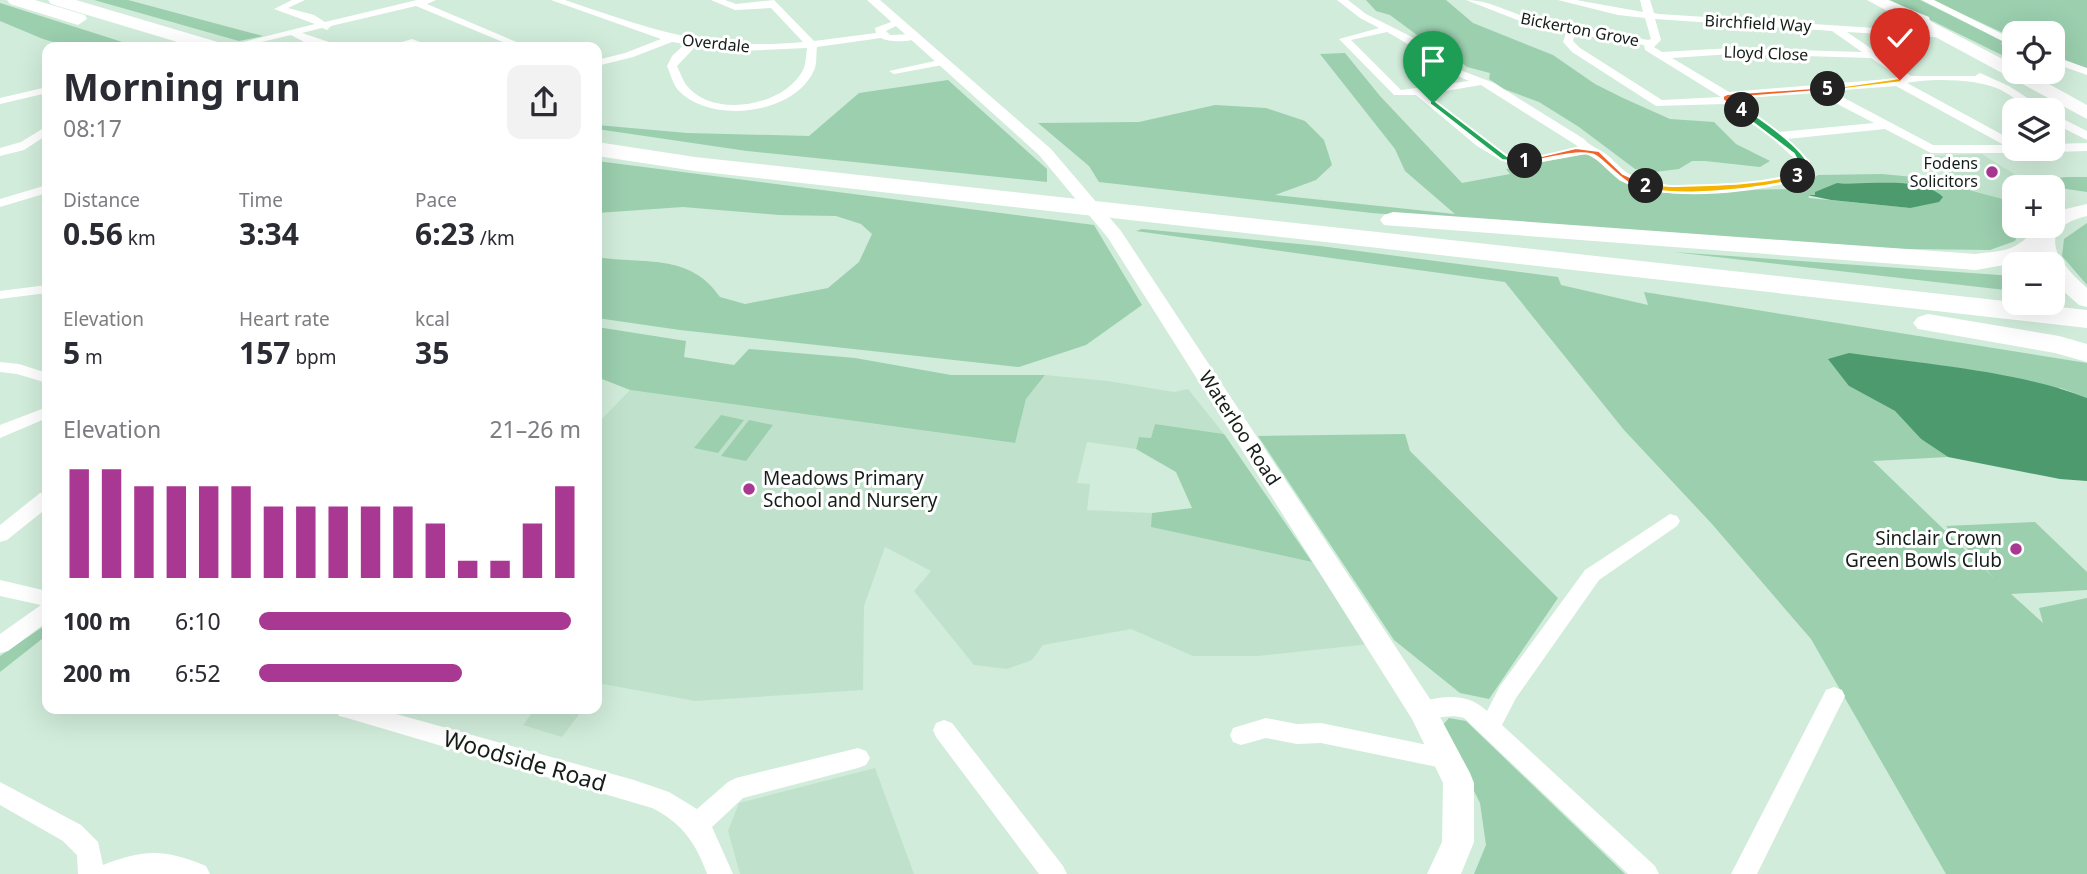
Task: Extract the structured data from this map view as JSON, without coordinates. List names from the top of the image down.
{
  "streets": {
    "street": [
      "Birchfield Way",
      "Bickerton Grove",
      "Overdale",
      "Lloyd Close",
      "Waterloo Road",
      "Woodside Road"
    ]
  },
  "crossings": [
    ["Overdale", "Waterloo Road"]
  ],
  "places": ["Fodens Solicitors", "Meadows Primary School and Nursery", "Sinclair Crown Green Bowls Club"],
  "page": {
    "map_buttons": ["+", "−"],
    "heading": ["Morning run", "08:17"],
    "pins": [
      "5",
      "4",
      "1",
      "3",
      "2"
    ],
    "stats": [
      ["Distance", "0.56 km"],
      ["Time", "3:34"],
      ["Pace", "6:23 /km"],
      ["Elevation", "5 m"],
      ["Heart rate", "157 bpm"],
      ["kcal", "35"]
    ],
    "chart": ["Elevation", "21–26 m"],
    "list": [
      {
        "name": "100 m",
        "note": "6:10"
      },
      {
        "name": "200 m",
        "note": "6:52"
      }
    ]
  }
}
